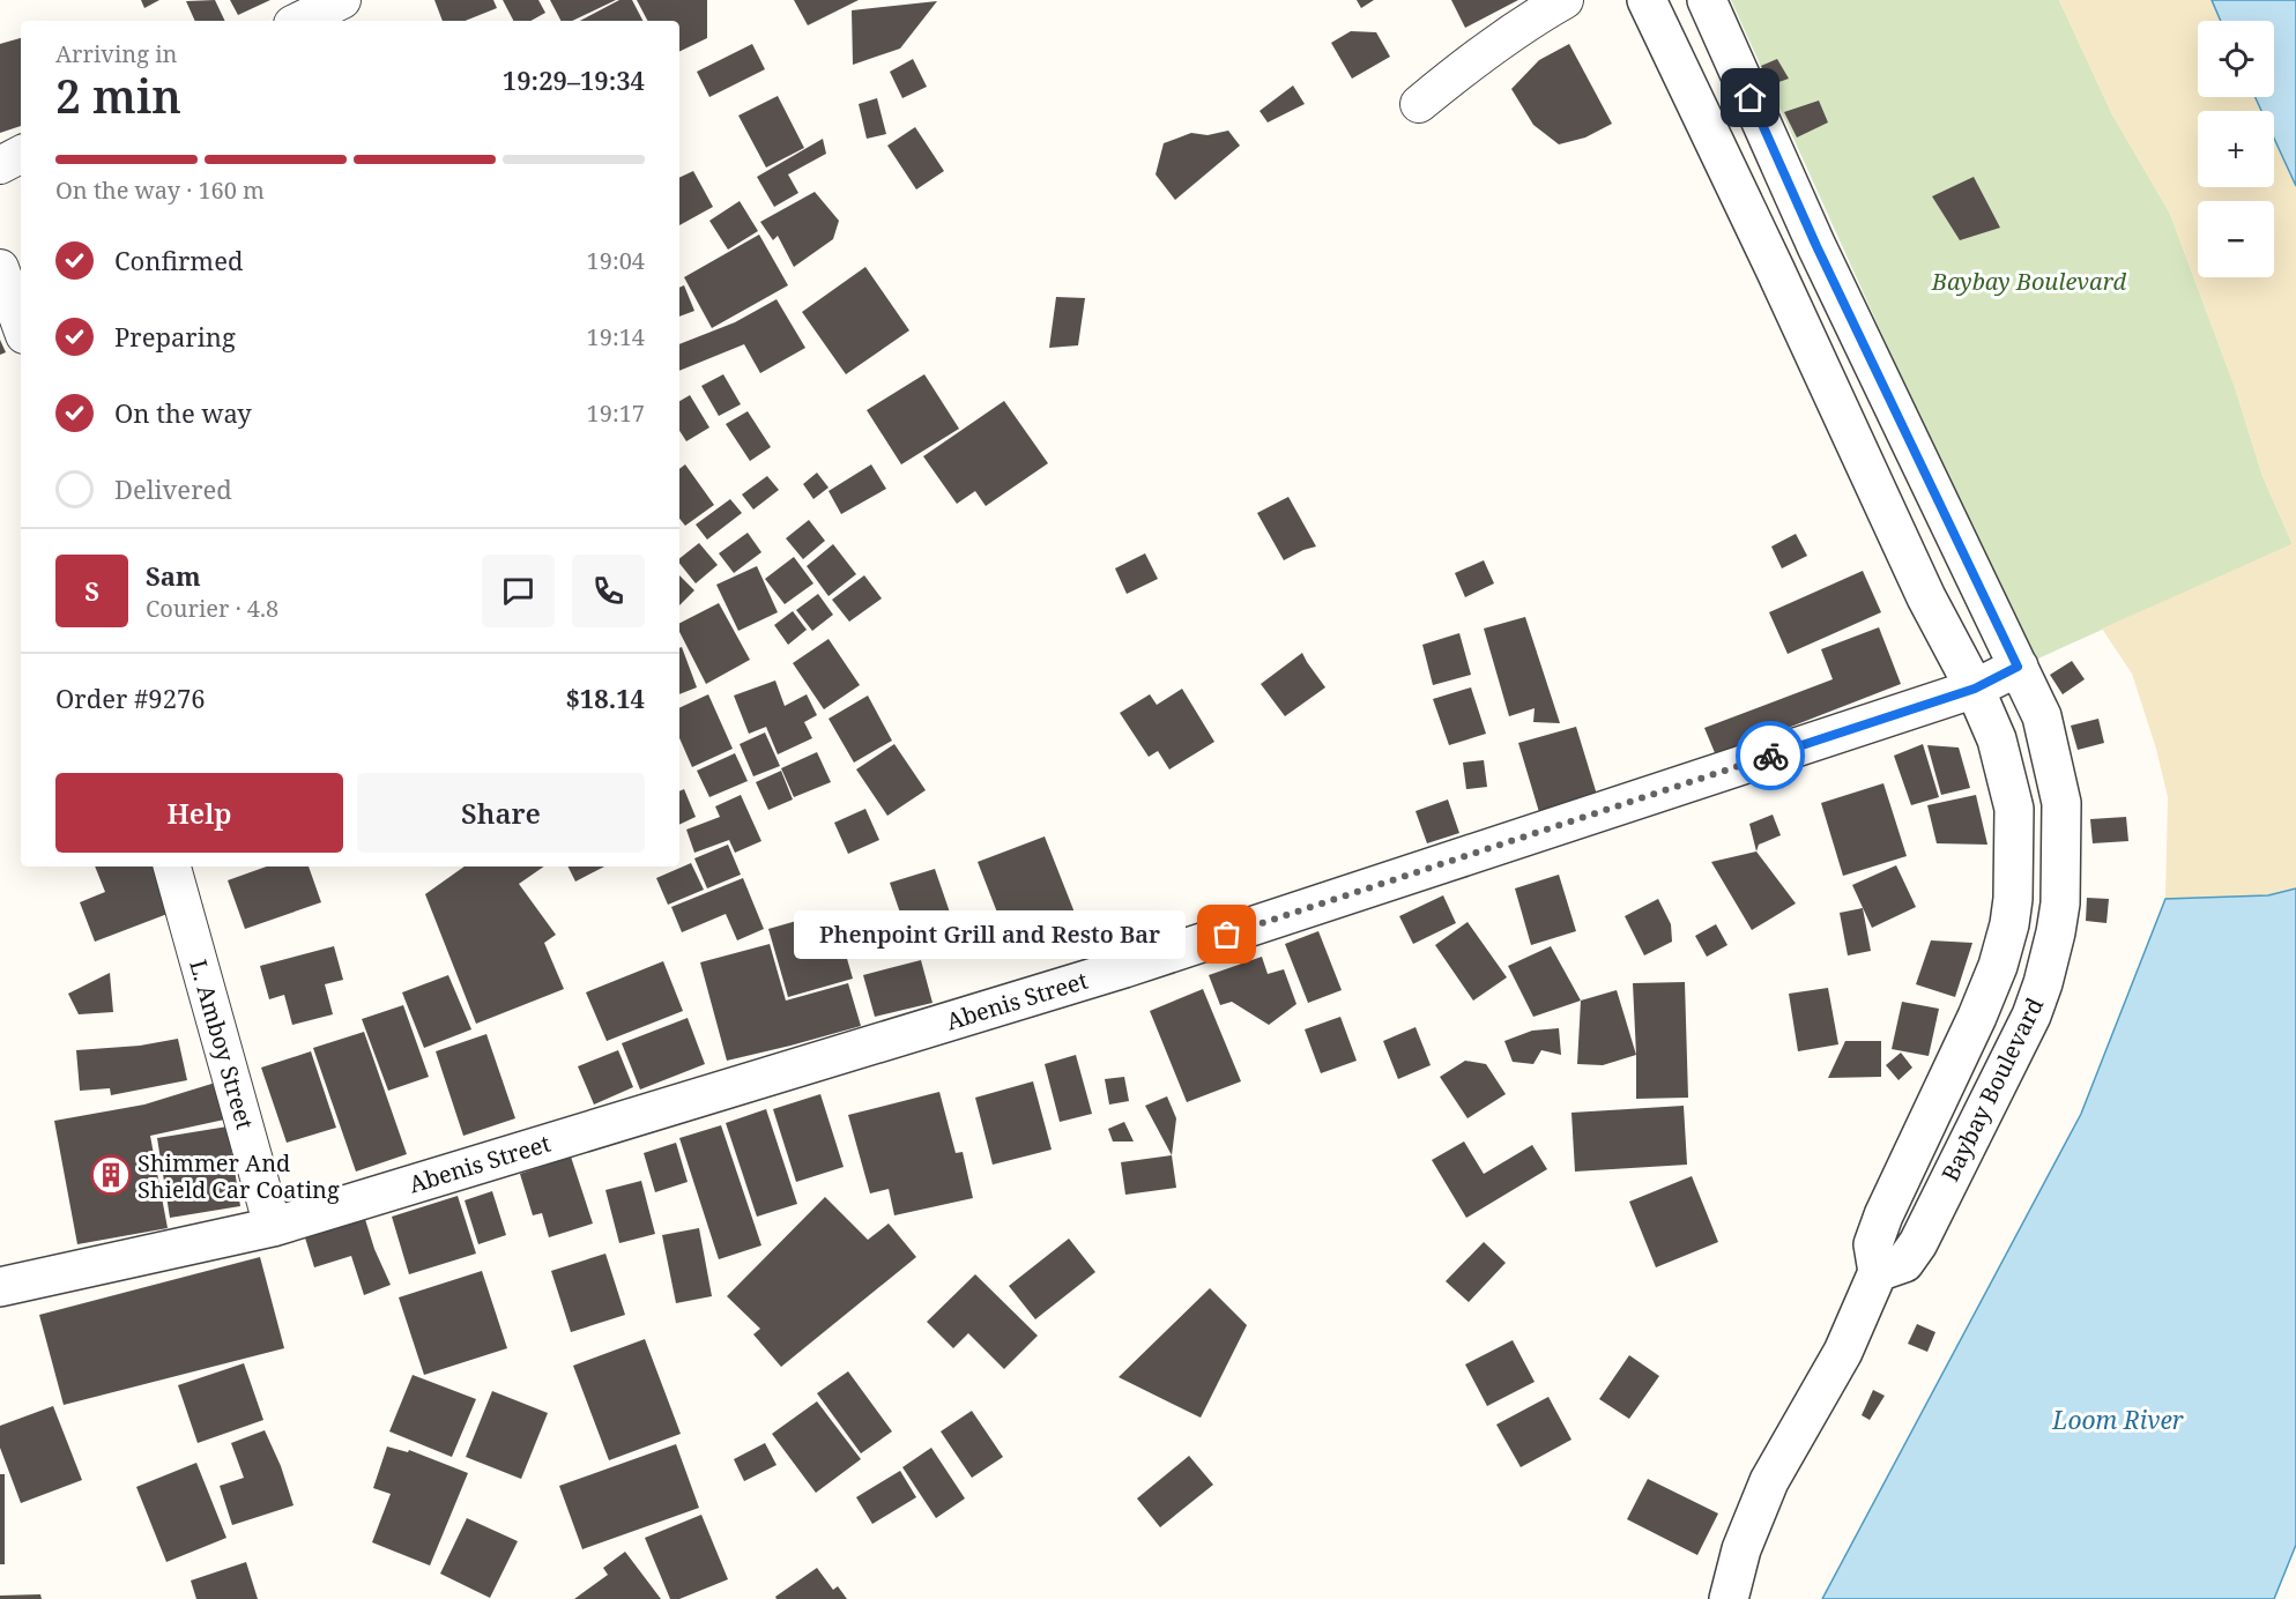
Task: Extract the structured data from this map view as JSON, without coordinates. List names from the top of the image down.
{
  "streets": {
    "street": ["Abenis Street", "L. Amboy Street", "Baybay Boulevard"]
  },
  "crossings": [
    ["Abenis Street", "L. Amboy Street"],
    ["Abenis Street", "Baybay Boulevard"]
  ],
  "water": ["Loom River"],
  "parks": ["Baybay Boulevard"],
  "places": {
    "other": ["Phenpoint Grill and Resto Bar"],
    "building": ["Shimmer And Shield Car Coating"]
  },
  "page": {
    "map_buttons": ["+", "−"],
    "heading": ["2 min", "Arriving in", "19:29–19:34"],
    "panel": [
      "Sam",
      "Courier · 4.8",
      "Order #9276",
      "$18.14"
    ],
    "bar": "On the way · 160 m",
    "list": [
      ["Confirmed", "19:04"],
      ["Preparing", "19:14"],
      ["On the way", "19:17"],
      "Delivered"
    ],
    "round": "S",
    "buttons": ["Help", "Share"],
    "bubble": "Phenpoint Grill and Resto Bar"
  }
}
